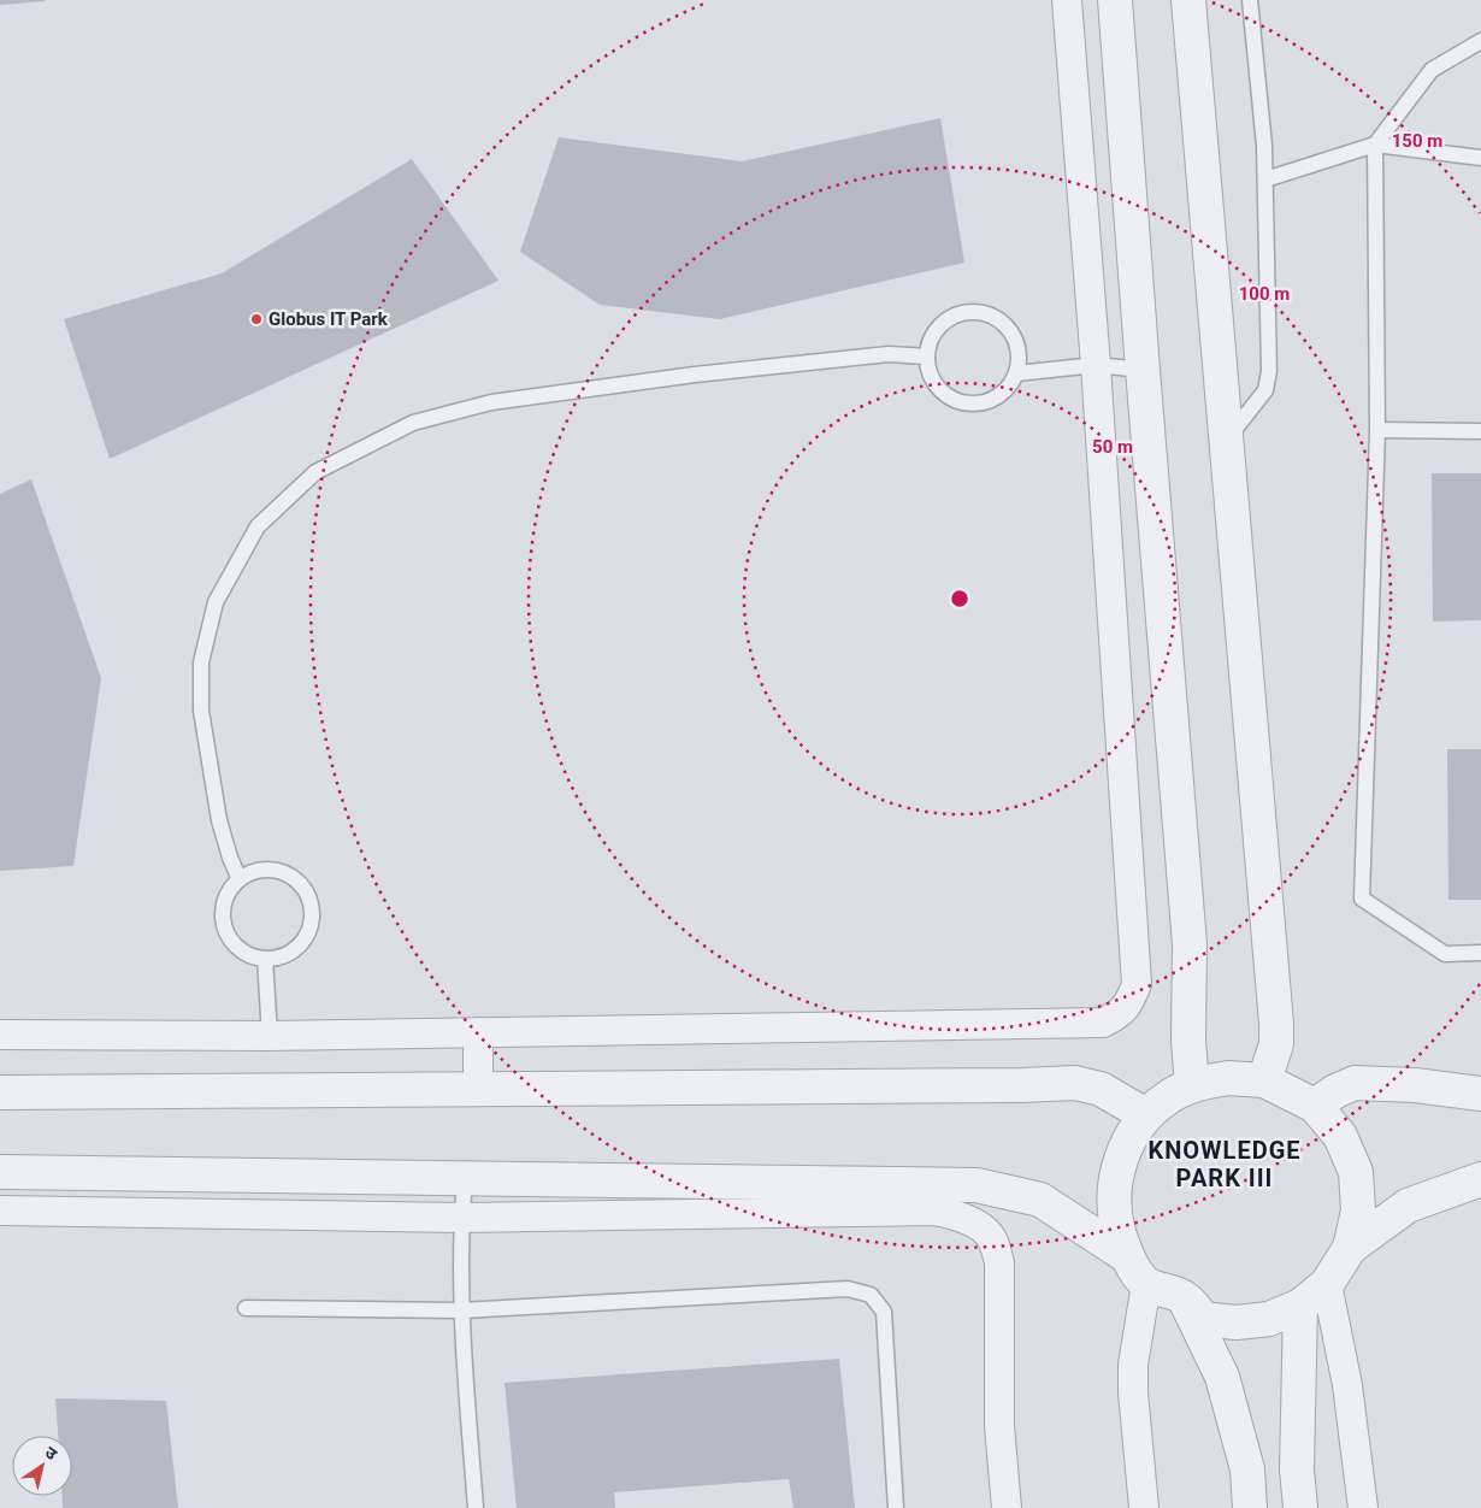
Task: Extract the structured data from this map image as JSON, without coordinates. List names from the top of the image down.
{
  "districts": ["KNOWLEDGE PARK III"],
  "places": ["Globus IT Park"],
  "north": "top right",
  "rings": ["150 m", "100 m", "50 m"]
}
